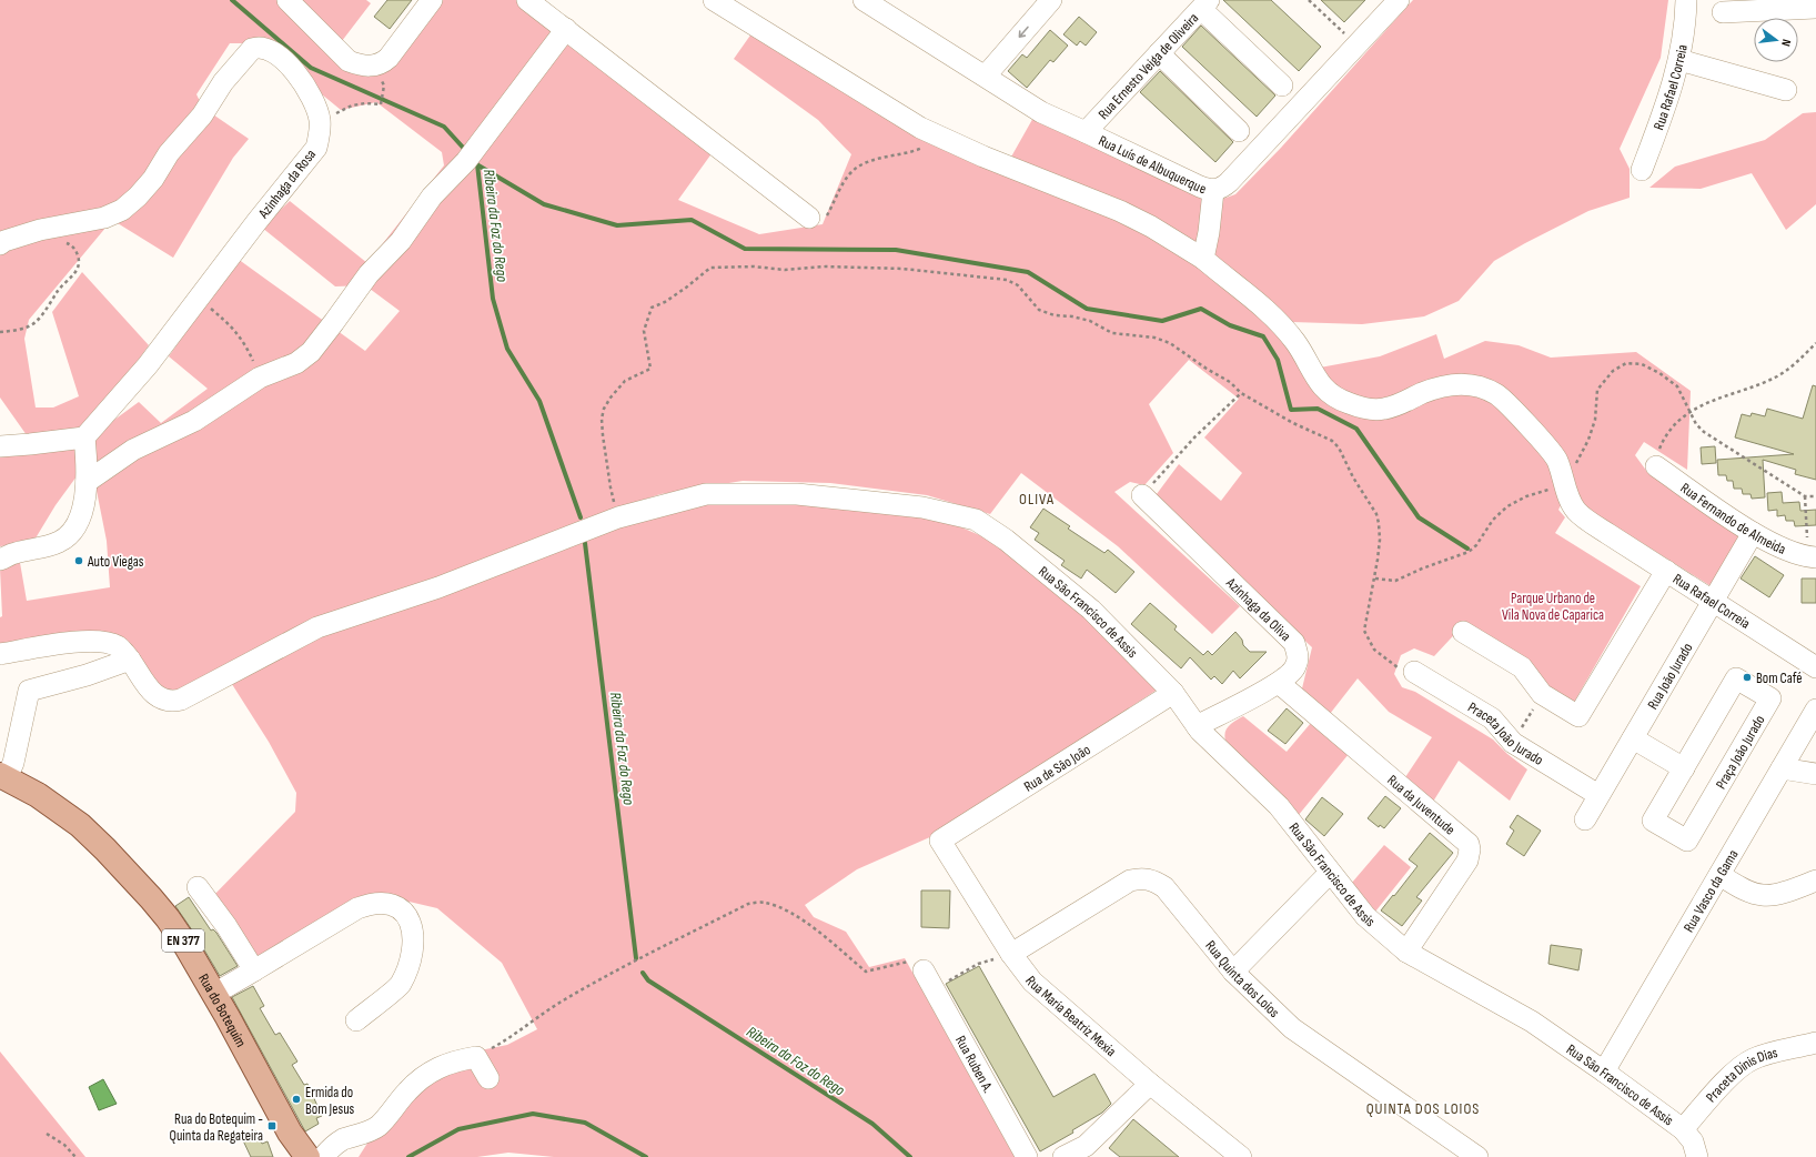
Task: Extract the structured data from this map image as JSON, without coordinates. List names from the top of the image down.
{
  "streets": {
    "main road": ["EN 377", "Rua do Botequim"],
    "street": [
      "Rua Ernesto Veiga de Oliveira",
      "Rua Rafael Correia",
      "Rua Luís de Albuquerque",
      "Azinhaga da Rosa",
      "Rua Fernando de Almeida",
      "Azinhaga da Oliva",
      "Rua São Francisco de Assis",
      "Rua João Jurado",
      "Praceta João Jurado",
      "Praça João Jurado",
      "Rua de São João",
      "Rua da Juventude",
      "Rua Vasco da Gama",
      "Rua Quinta dos Loios",
      "Rua Maria Beatriz Mexia",
      "Rua Ruben A.",
      "Praceta Dinis Dias"
    ]
  },
  "crossings": [
    ["Rua Ernesto Veiga de Oliveira", "Rua Luís de Albuquerque"],
    ["Rua Rafael Correia", "Rua João Jurado"],
    ["Rua Fernando de Almeida", "Rua João Jurado"],
    ["Azinhaga da Oliva", "Rua São Francisco de Assis"],
    ["Azinhaga da Oliva", "Rua da Juventude"],
    ["Rua São Francisco de Assis", "Rua de São João"],
    ["Rua São Francisco de Assis", "Rua da Juventude"],
    ["Rua São Francisco de Assis", "Rua Vasco da Gama"],
    ["Rua São Francisco de Assis", "Praceta Dinis Dias"],
    ["Rua João Jurado", "Praceta João Jurado"],
    ["Rua de São João", "Rua Maria Beatriz Mexia"],
    ["Rua Quinta dos Loios", "Rua Maria Beatriz Mexia"]
  ],
  "districts": ["OLIVA", "QUINTA DOS LOIOS"],
  "water": ["Ribeira da Foz do Rego"],
  "parks": ["Parque Urbano de Vila Nova de Caparica"],
  "places": {
    "other": ["Auto Viegas", "Bom Café", "Ermida do Bom Jesus"],
    "transit": ["Rua do Botequim - Quinta da Regateira"]
  },
  "north": "right"
}
